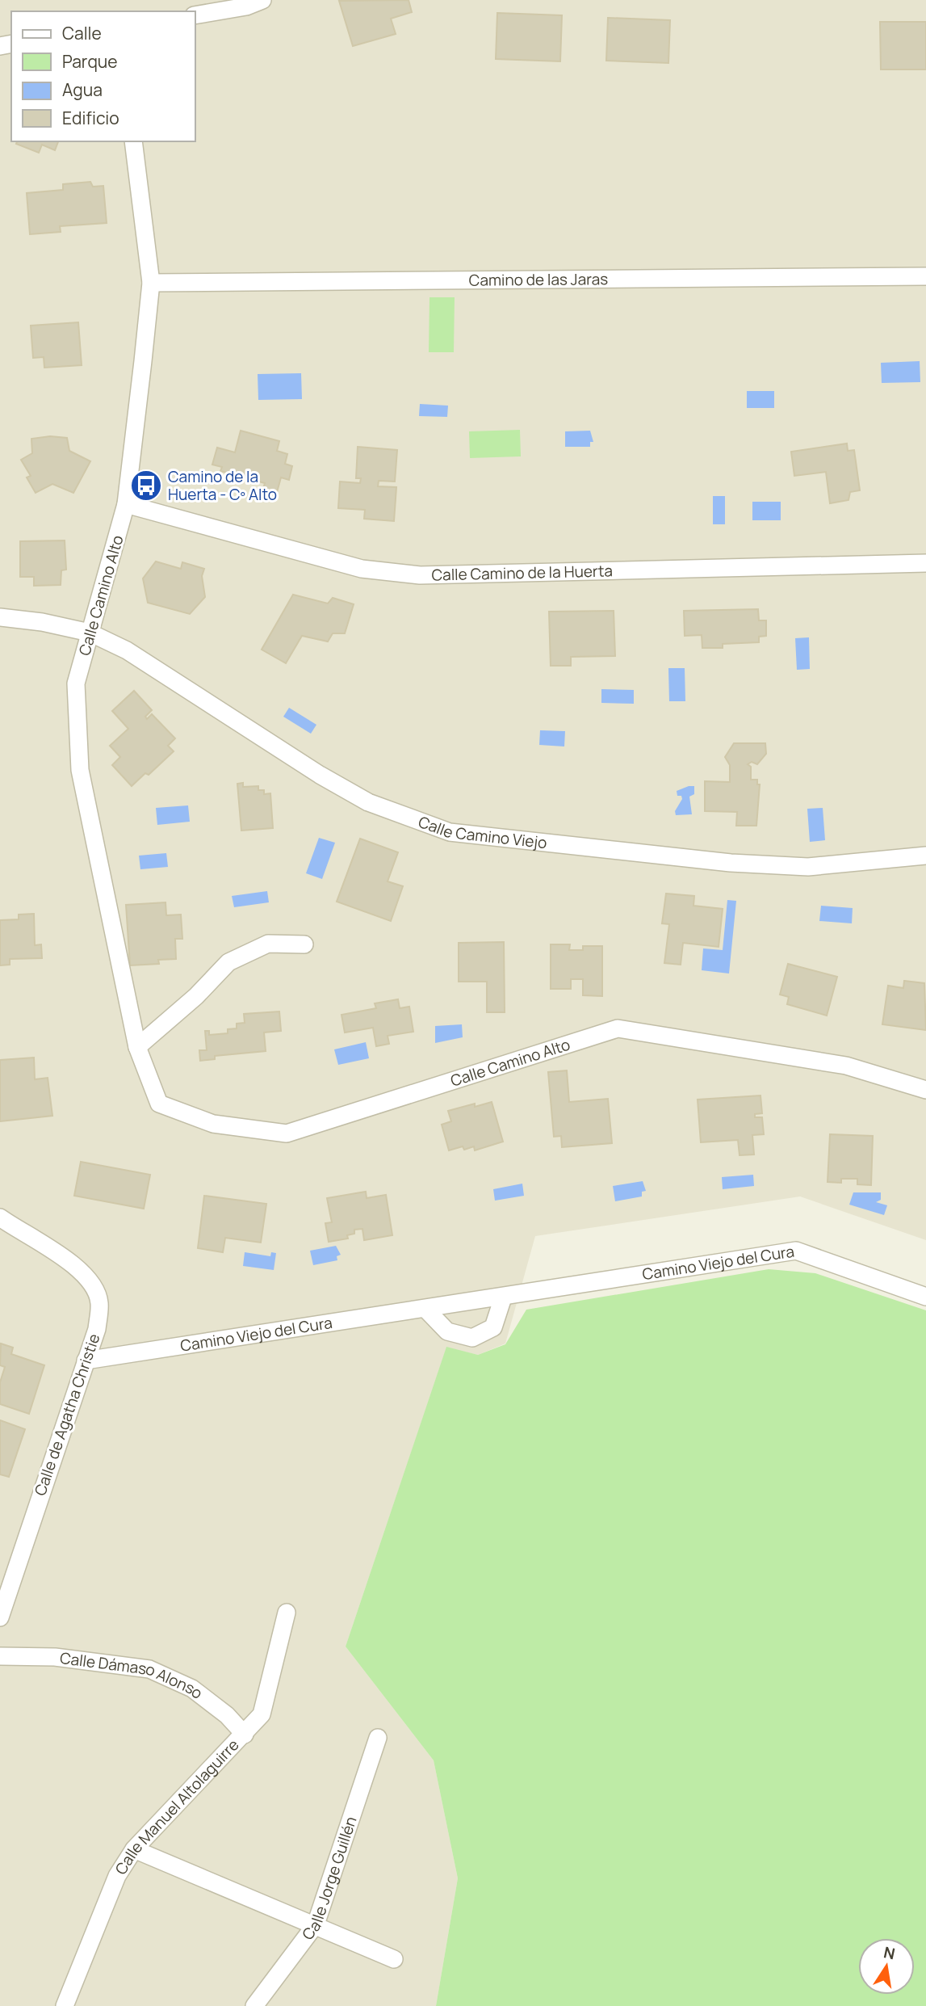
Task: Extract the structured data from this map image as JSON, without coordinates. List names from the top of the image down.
{
  "streets": {
    "street": [
      "Camino de las Jaras",
      "Calle Camino de la Huerta",
      "Calle Camino Alto",
      "Calle Camino Viejo",
      "Camino Viejo del Cura",
      "Calle de Agatha Christie",
      "Calle Dámaso Alonso",
      "Calle Manuel Altolaguirre",
      "Calle Jorge Guillén"
    ]
  },
  "crossings": [
    ["Camino de las Jaras", "Calle Camino Alto"],
    ["Calle Camino de la Huerta", "Calle Camino Alto"],
    ["Calle Camino Alto", "Calle Camino Viejo"],
    ["Camino Viejo del Cura", "Calle de Agatha Christie"],
    ["Calle Dámaso Alonso", "Calle Manuel Altolaguirre"]
  ],
  "places": {
    "bus stop": ["Camino de la Huerta - Cº Alto"]
  },
  "legend": [
    "Calle",
    "Parque",
    "Agua",
    "Edificio"
  ],
  "north": "top"
}
